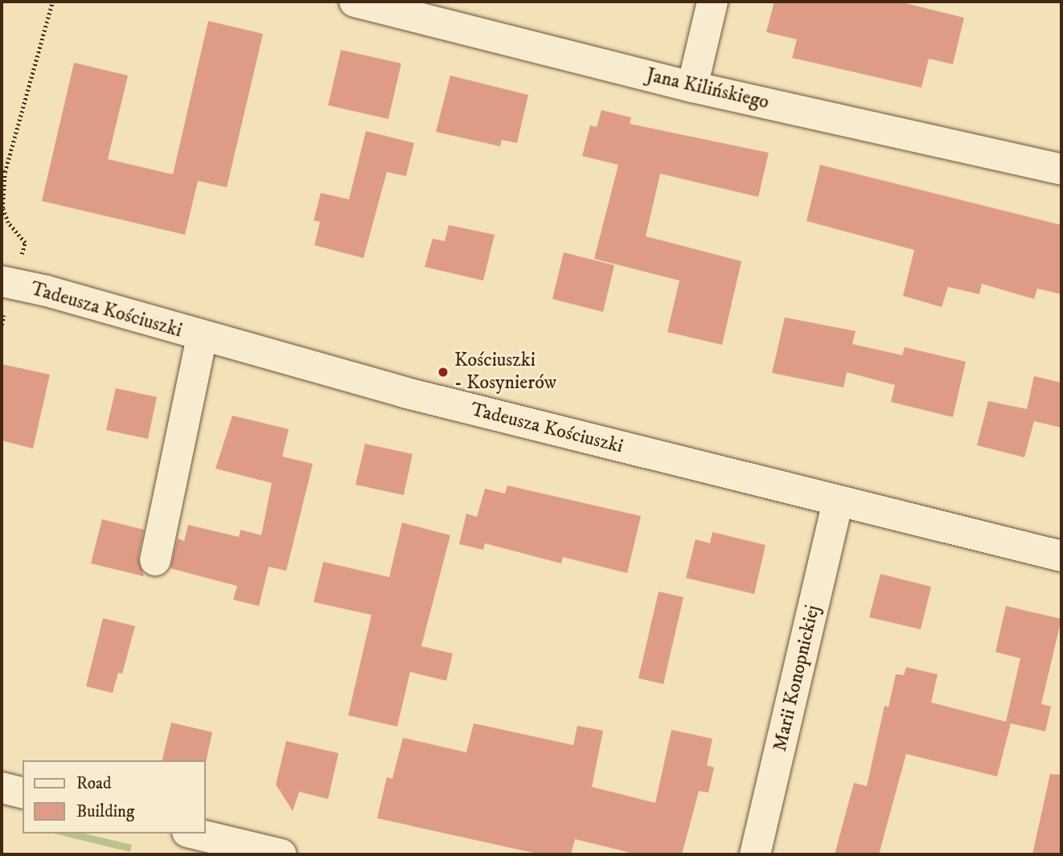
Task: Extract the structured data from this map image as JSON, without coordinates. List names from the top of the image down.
{
  "streets": {
    "street": ["Jana Kilińskiego", "Tadeusza Kościuszki", "Marii Konopnickiej"]
  },
  "crossings": [
    ["Tadeusza Kościuszki", "Marii Konopnickiej"]
  ],
  "places": ["Kościuszki - Kosynierów"],
  "legend": ["Road", "Building"]
}
